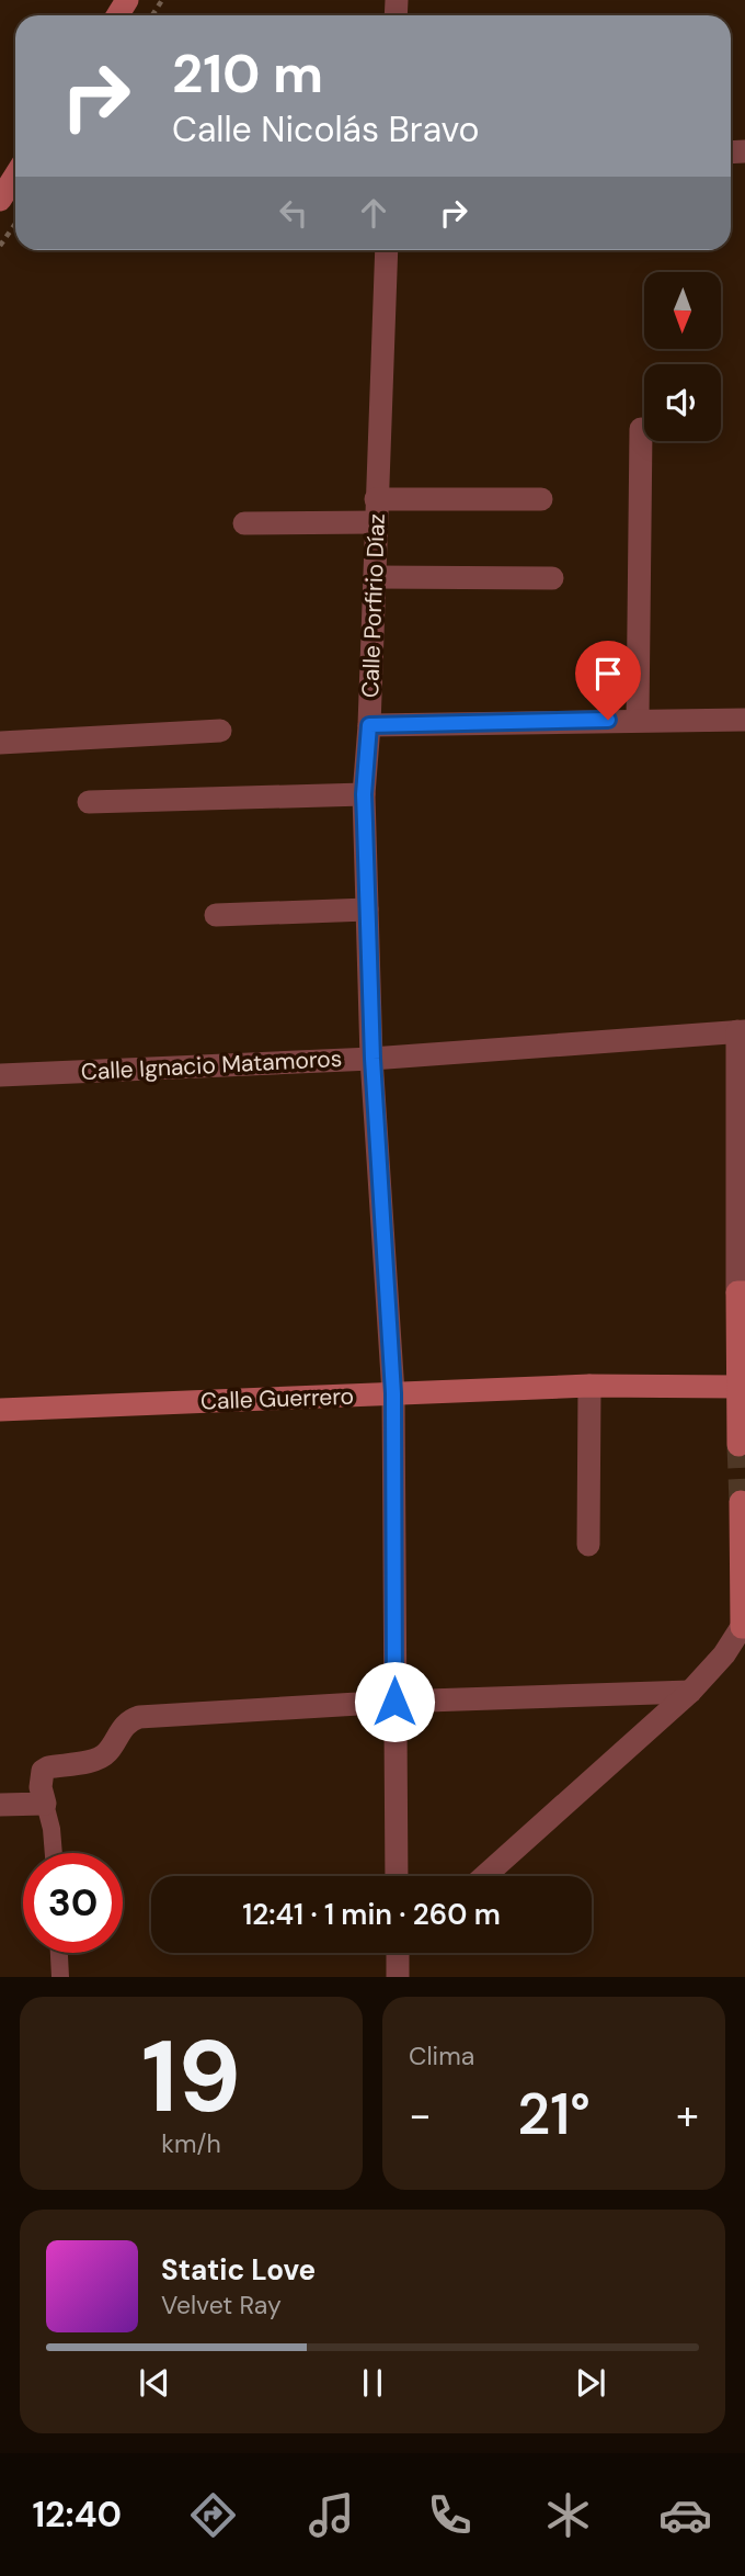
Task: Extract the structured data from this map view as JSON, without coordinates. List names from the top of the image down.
{
  "streets": {
    "street": ["Calle Porfirio Díaz", "Calle Ignacio Matamoros", "Calle Guerrero"]
  },
  "crossings": [
    ["Calle Porfirio Díaz", "Calle Ignacio Matamoros"],
    ["Calle Porfirio Díaz", "Calle Guerrero"]
  ],
  "north": "bottom",
  "page": {
    "turn": ["210 m", "Calle Nicolás Bravo"],
    "limit": "30",
    "trip": "12:41 · 1 min · 260 m",
    "tile": [
      ["19", "km/h"],
      "Clima"
    ],
    "heat": ["−", "21°", "+"],
    "song": ["Static Love", "Velvet Ray"],
    "tabs": "12:40"
  }
}
